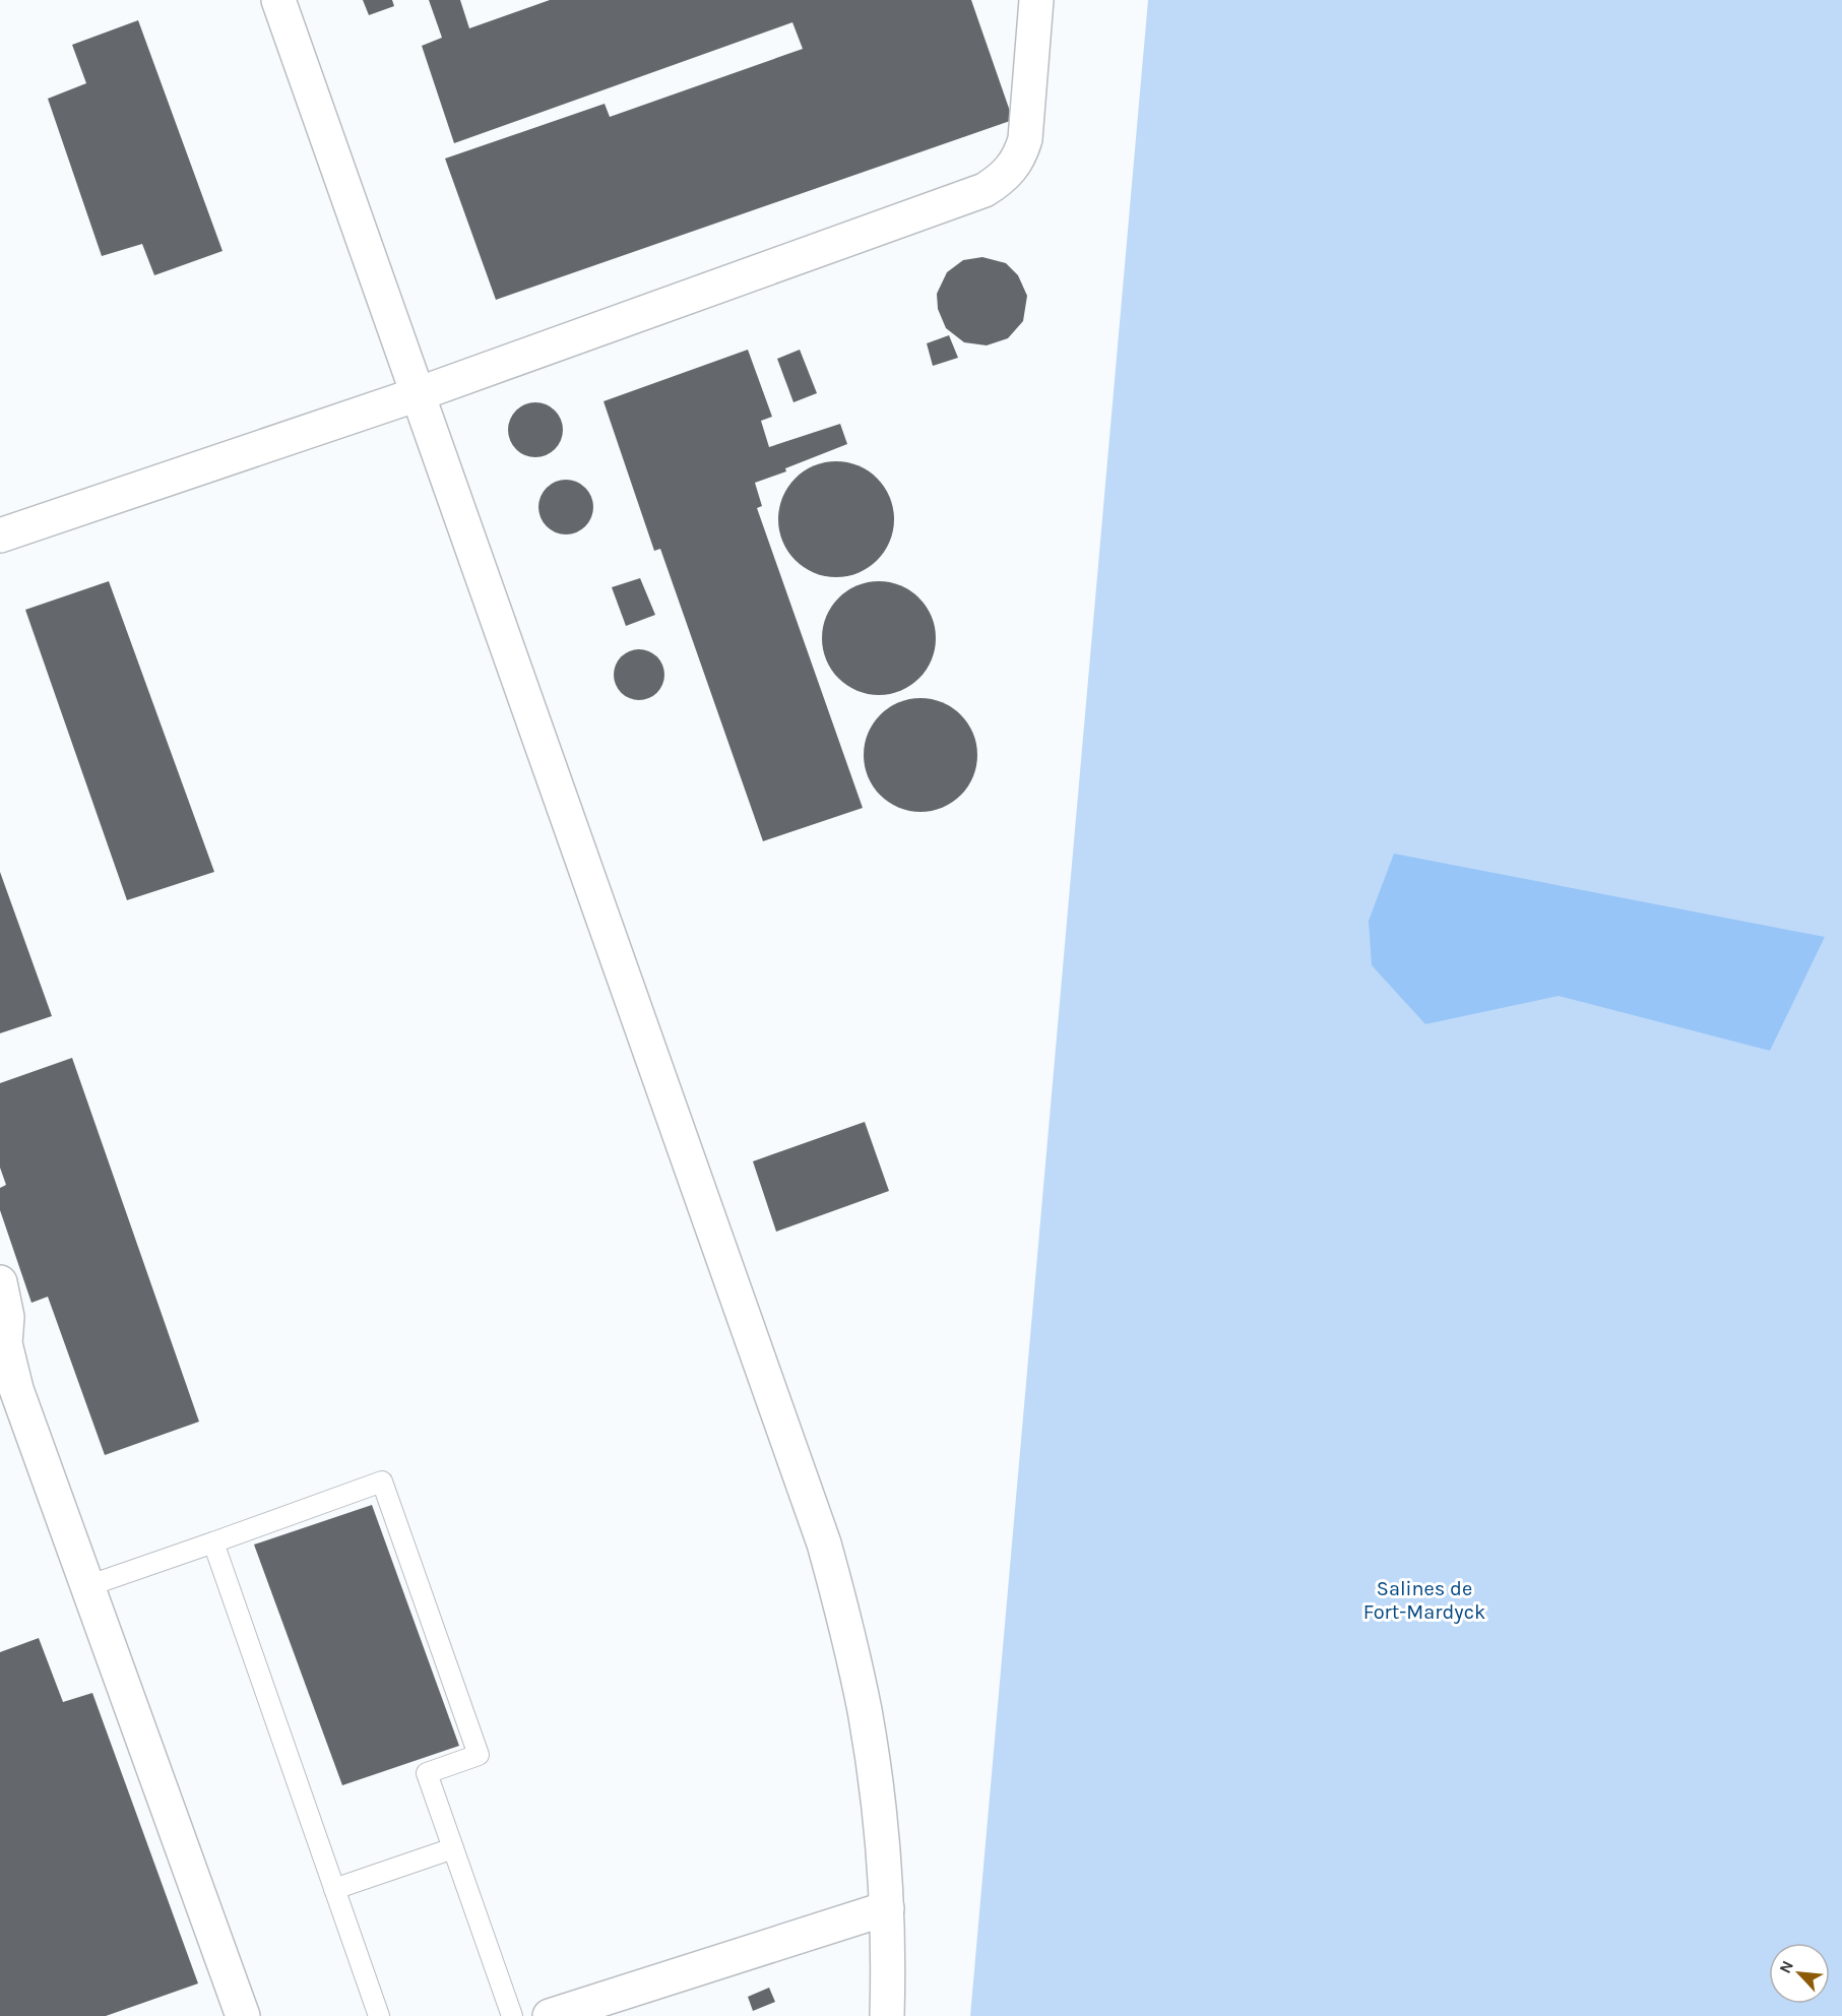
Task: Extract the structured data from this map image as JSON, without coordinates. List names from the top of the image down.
{
  "parks": ["Salines de Fort-Mardyck"],
  "north": "top left"
}
